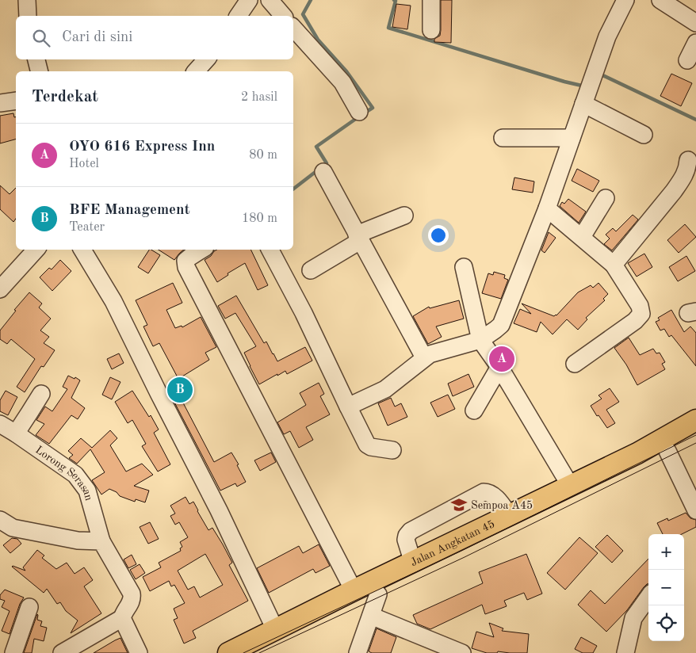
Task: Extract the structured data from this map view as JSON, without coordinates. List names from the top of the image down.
{
  "streets": {
    "main road": ["Jalan Angkatan 45"],
    "street": ["Lorong Serasan"]
  },
  "places": {
    "school or university": ["Sempoa A45"]
  },
  "page": {
    "search": "Cari di sini",
    "heading": ["Terdekat", "2 hasil"],
    "list": [
      {
        "mark": "A",
        "name": "OYO 616 Express Inn",
        "note": "Hotel",
        "value": "80 m"
      },
      {
        "mark": "B",
        "name": "BFE Management",
        "note": "Teater",
        "value": "180 m"
      }
    ],
    "pins": ["A", "B"],
    "map_buttons": ["+", "−"]
  }
}
